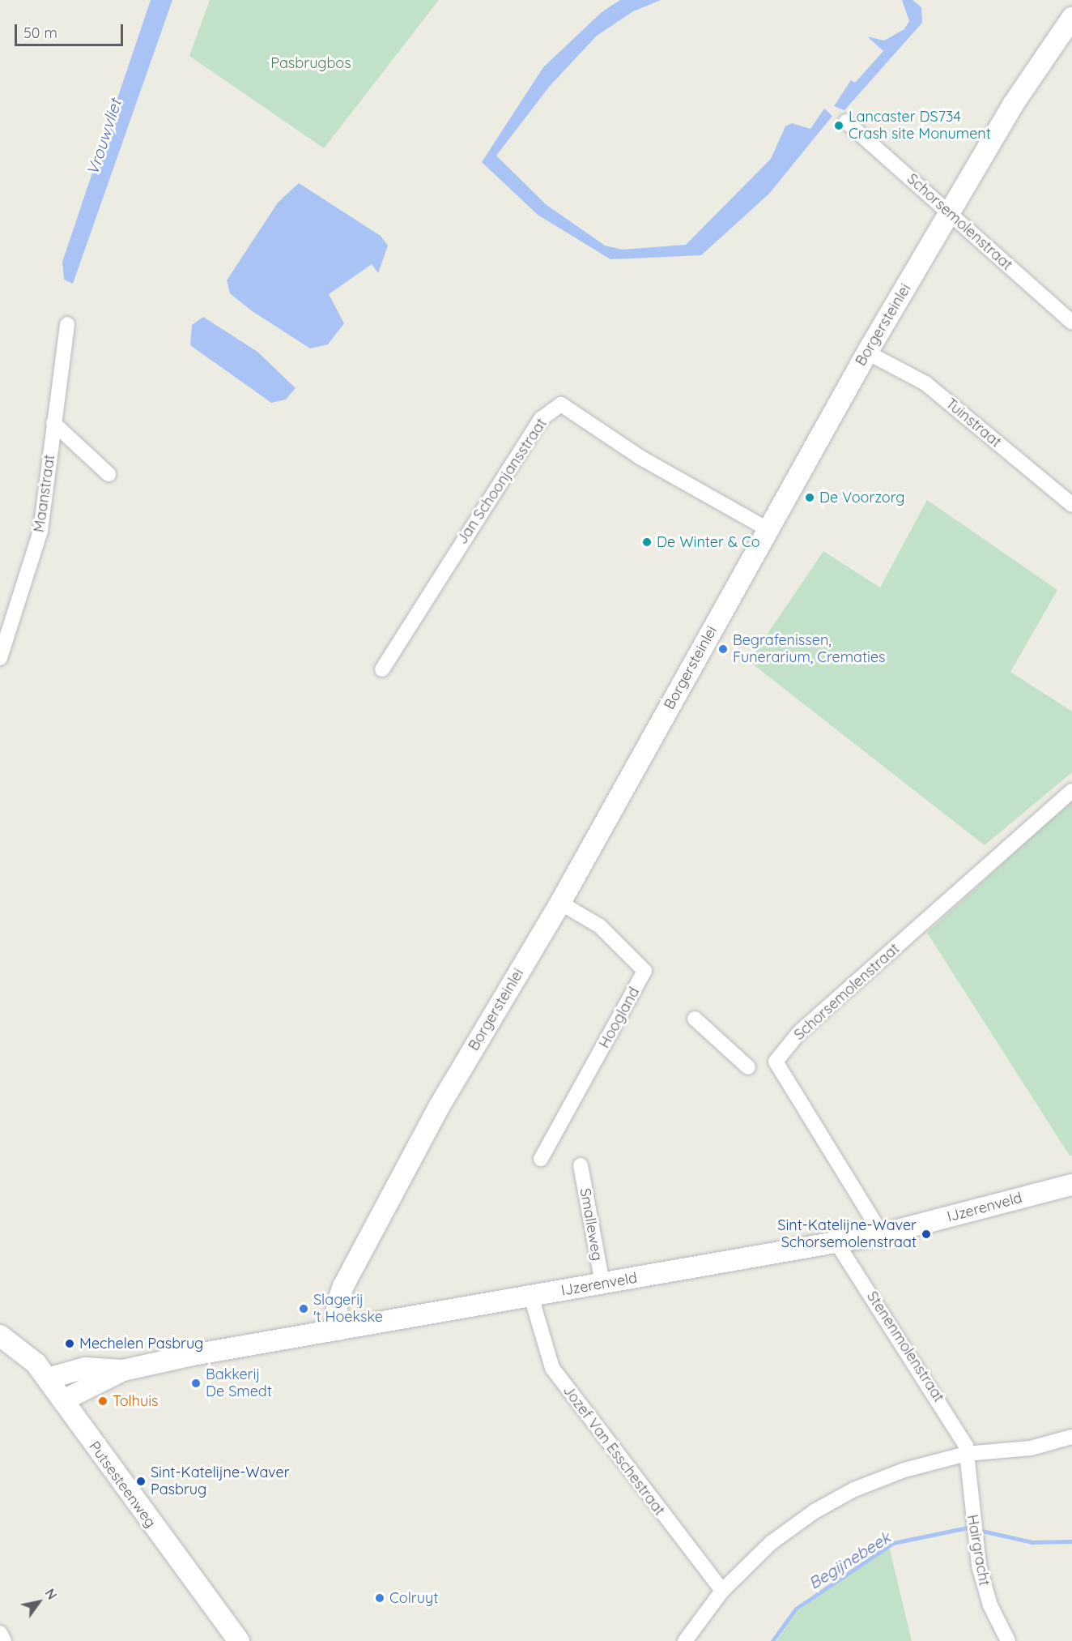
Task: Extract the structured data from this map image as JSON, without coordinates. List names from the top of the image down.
{
  "streets": {
    "street": [
      "Schorsemolenstraat",
      "Borgersteinlei",
      "Tuinstraat",
      "Jan Schoonjansstraat",
      "Maanstraat",
      "Hoogland",
      "IJzerenveld",
      "Smalleweg",
      "Stenenmolenstraat",
      "Jozef Van Esschestraat",
      "Putsesteenweg",
      "Hairgracht"
    ]
  },
  "crossings": [
    ["Schorsemolenstraat", "Borgersteinlei"],
    ["Schorsemolenstraat", "IJzerenveld"],
    ["Borgersteinlei", "Tuinstraat"],
    ["Borgersteinlei", "Jan Schoonjansstraat"],
    ["Borgersteinlei", "Hoogland"],
    ["Borgersteinlei", "IJzerenveld"],
    ["IJzerenveld", "Smalleweg"],
    ["IJzerenveld", "Stenenmolenstraat"],
    ["IJzerenveld", "Jozef Van Esschestraat"],
    ["IJzerenveld", "Putsesteenweg"],
    ["Stenenmolenstraat", "Hairgracht"]
  ],
  "water": ["Vrouwvliet", "Begijnebeek"],
  "parks": ["Pasbrugbos"],
  "places": [
    "Lancaster DS734 Crash site Monument",
    "De Voorzorg",
    "De Winter & Co",
    "Begrafenissen, Funerarium, Crematies",
    "Sint-Katelijne-Waver Schorsemolenstraat",
    "Slagerij 't Hoekske",
    "Mechelen Pasbrug",
    "Bakkerij De Smedt",
    "Tolhuis",
    "Sint-Katelijne-Waver Pasbrug",
    "Colruyt"
  ],
  "scale_bar": "50 m",
  "north": "top right"
}
